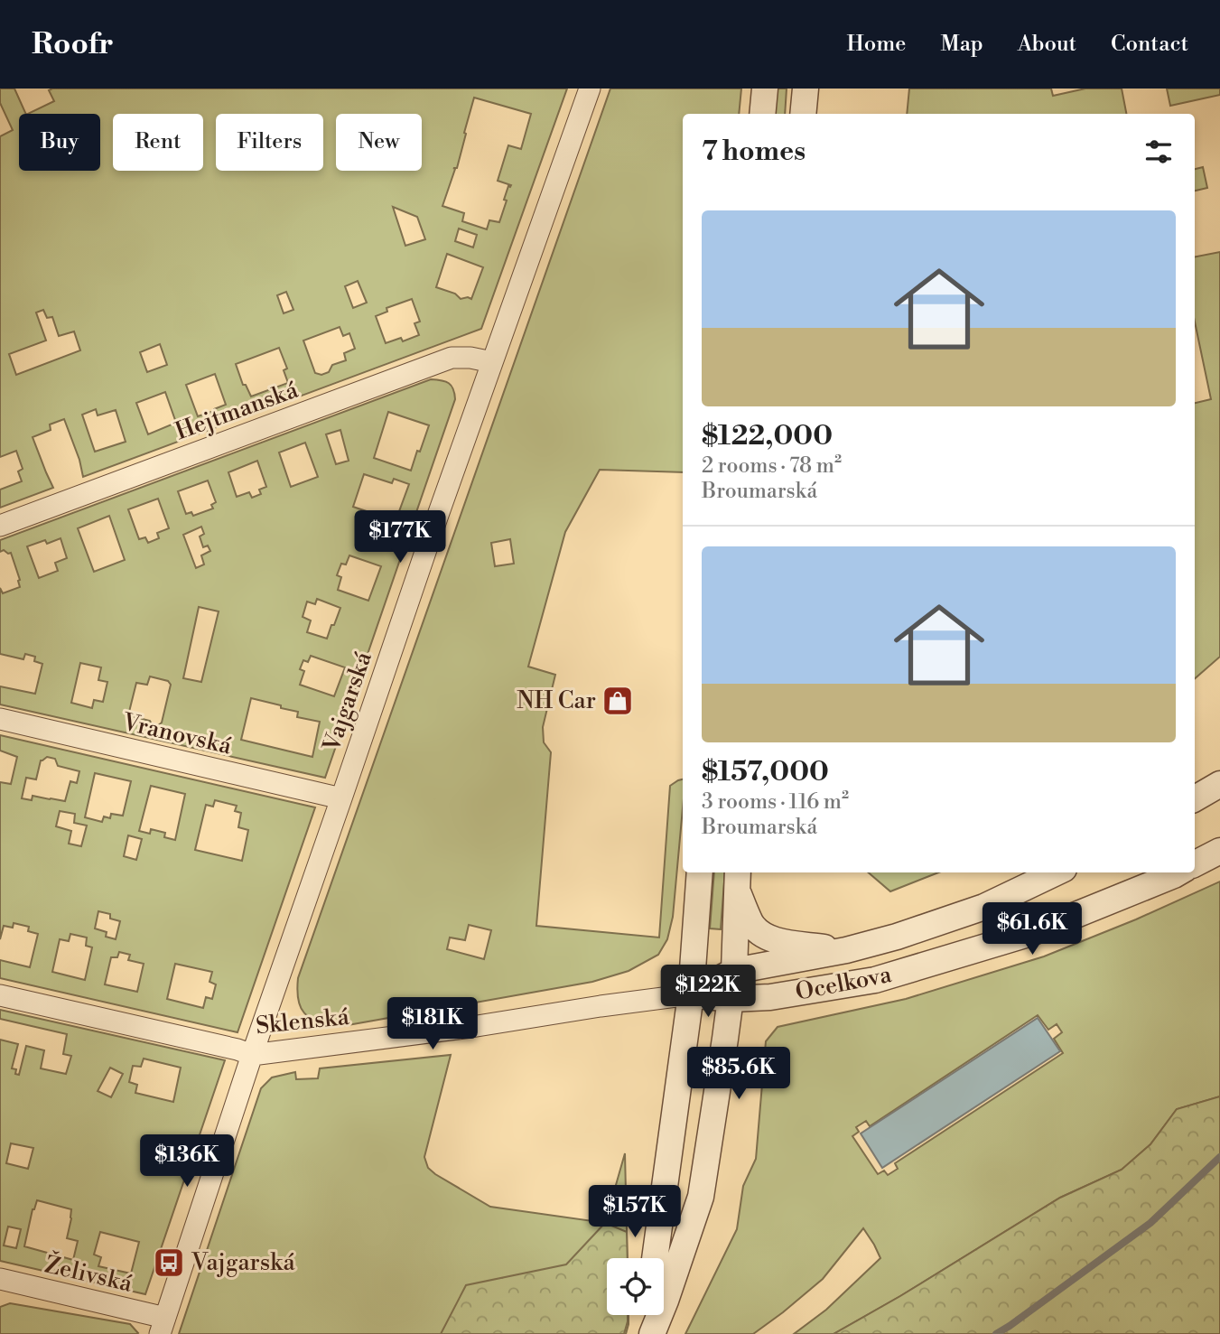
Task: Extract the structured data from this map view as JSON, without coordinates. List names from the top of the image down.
{
  "streets": {
    "street": [
      "Hejtmanská",
      "Vajgarská",
      "Vranovská",
      "Ocelkova",
      "Sklenská",
      "Želivská"
    ]
  },
  "crossings": [
    ["Hejtmanská", "Vajgarská"],
    ["Vajgarská", "Vranovská"],
    ["Vajgarská", "Sklenská"],
    ["Vajgarská", "Želivská"],
    ["Ocelkova", "Sklenská"]
  ],
  "places": {
    "shop": ["NH Car"],
    "bus stop": ["Vajgarská"]
  },
  "page": {
    "header": "Roofr",
    "nav": [
      "Home",
      "Map",
      "About",
      "Contact"
    ],
    "chip": [
      "Buy",
      "Rent",
      "Filters",
      "New"
    ],
    "heading": "7 homes",
    "list": [
      {
        "name": "$122,000",
        "note": "2 rooms · 78 m² · Broumarská"
      },
      {
        "name": "$157,000",
        "note": "3 rooms · 116 m² · Broumarská"
      }
    ],
    "price": [
      "$177K",
      "$61.6K",
      "$122K",
      "$181K",
      "$85.6K",
      "$136K",
      "$157K"
    ]
  }
}
